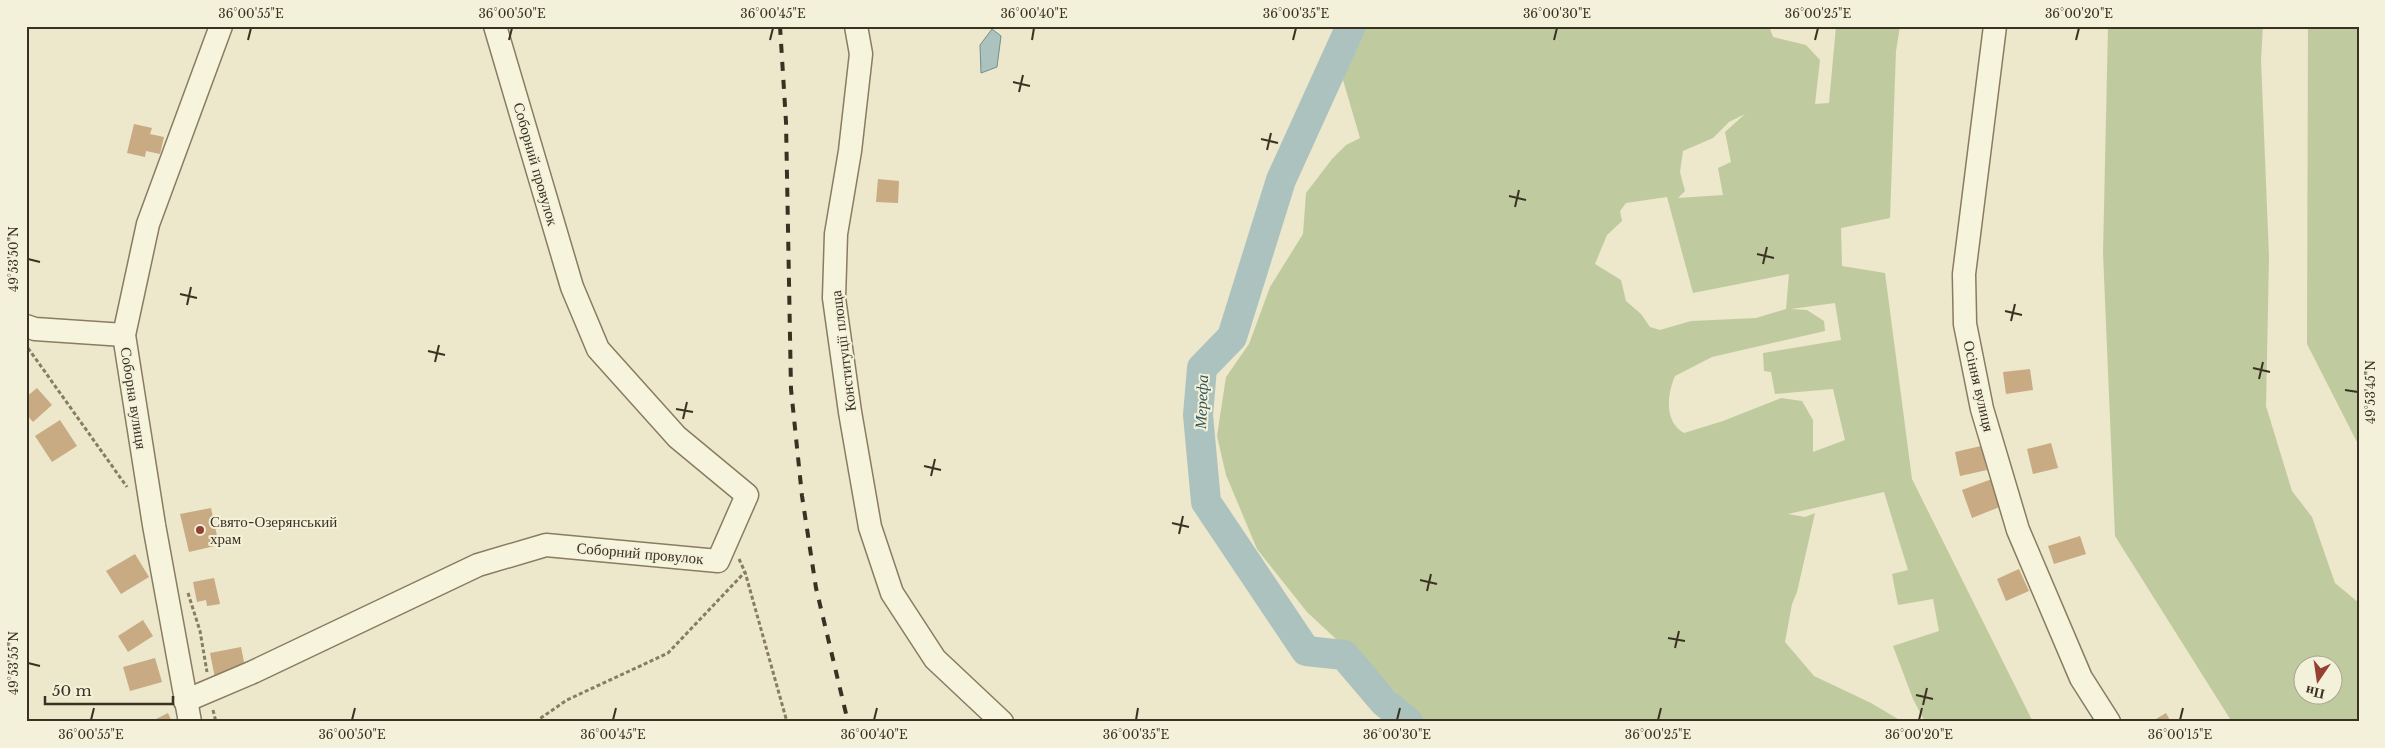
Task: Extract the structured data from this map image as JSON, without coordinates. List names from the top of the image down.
{
  "streets": {
    "street": [
      "Соборний провулок",
      "Конституції площа",
      "Осіння вулиця",
      "Соборна вулиця"
    ]
  },
  "crossings": [
    ["Соборний провулок", "Соборна вулиця"]
  ],
  "water": ["Мерефа"],
  "places": ["Свято-Озерянський храм"],
  "scale_bar": "50 m",
  "north": "bottom",
  "coordinates": [
    "36°00'55\"E",
    "36°00'50\"E",
    "36°00'45\"E",
    "36°00'40\"E",
    "36°00'35\"E",
    "36°00'30\"E",
    "36°00'25\"E",
    "36°00'20\"E",
    "49°53'50\"N",
    "49°53'45\"N",
    "49°53'55\"N",
    "36°00'15\"E"
  ]
}
